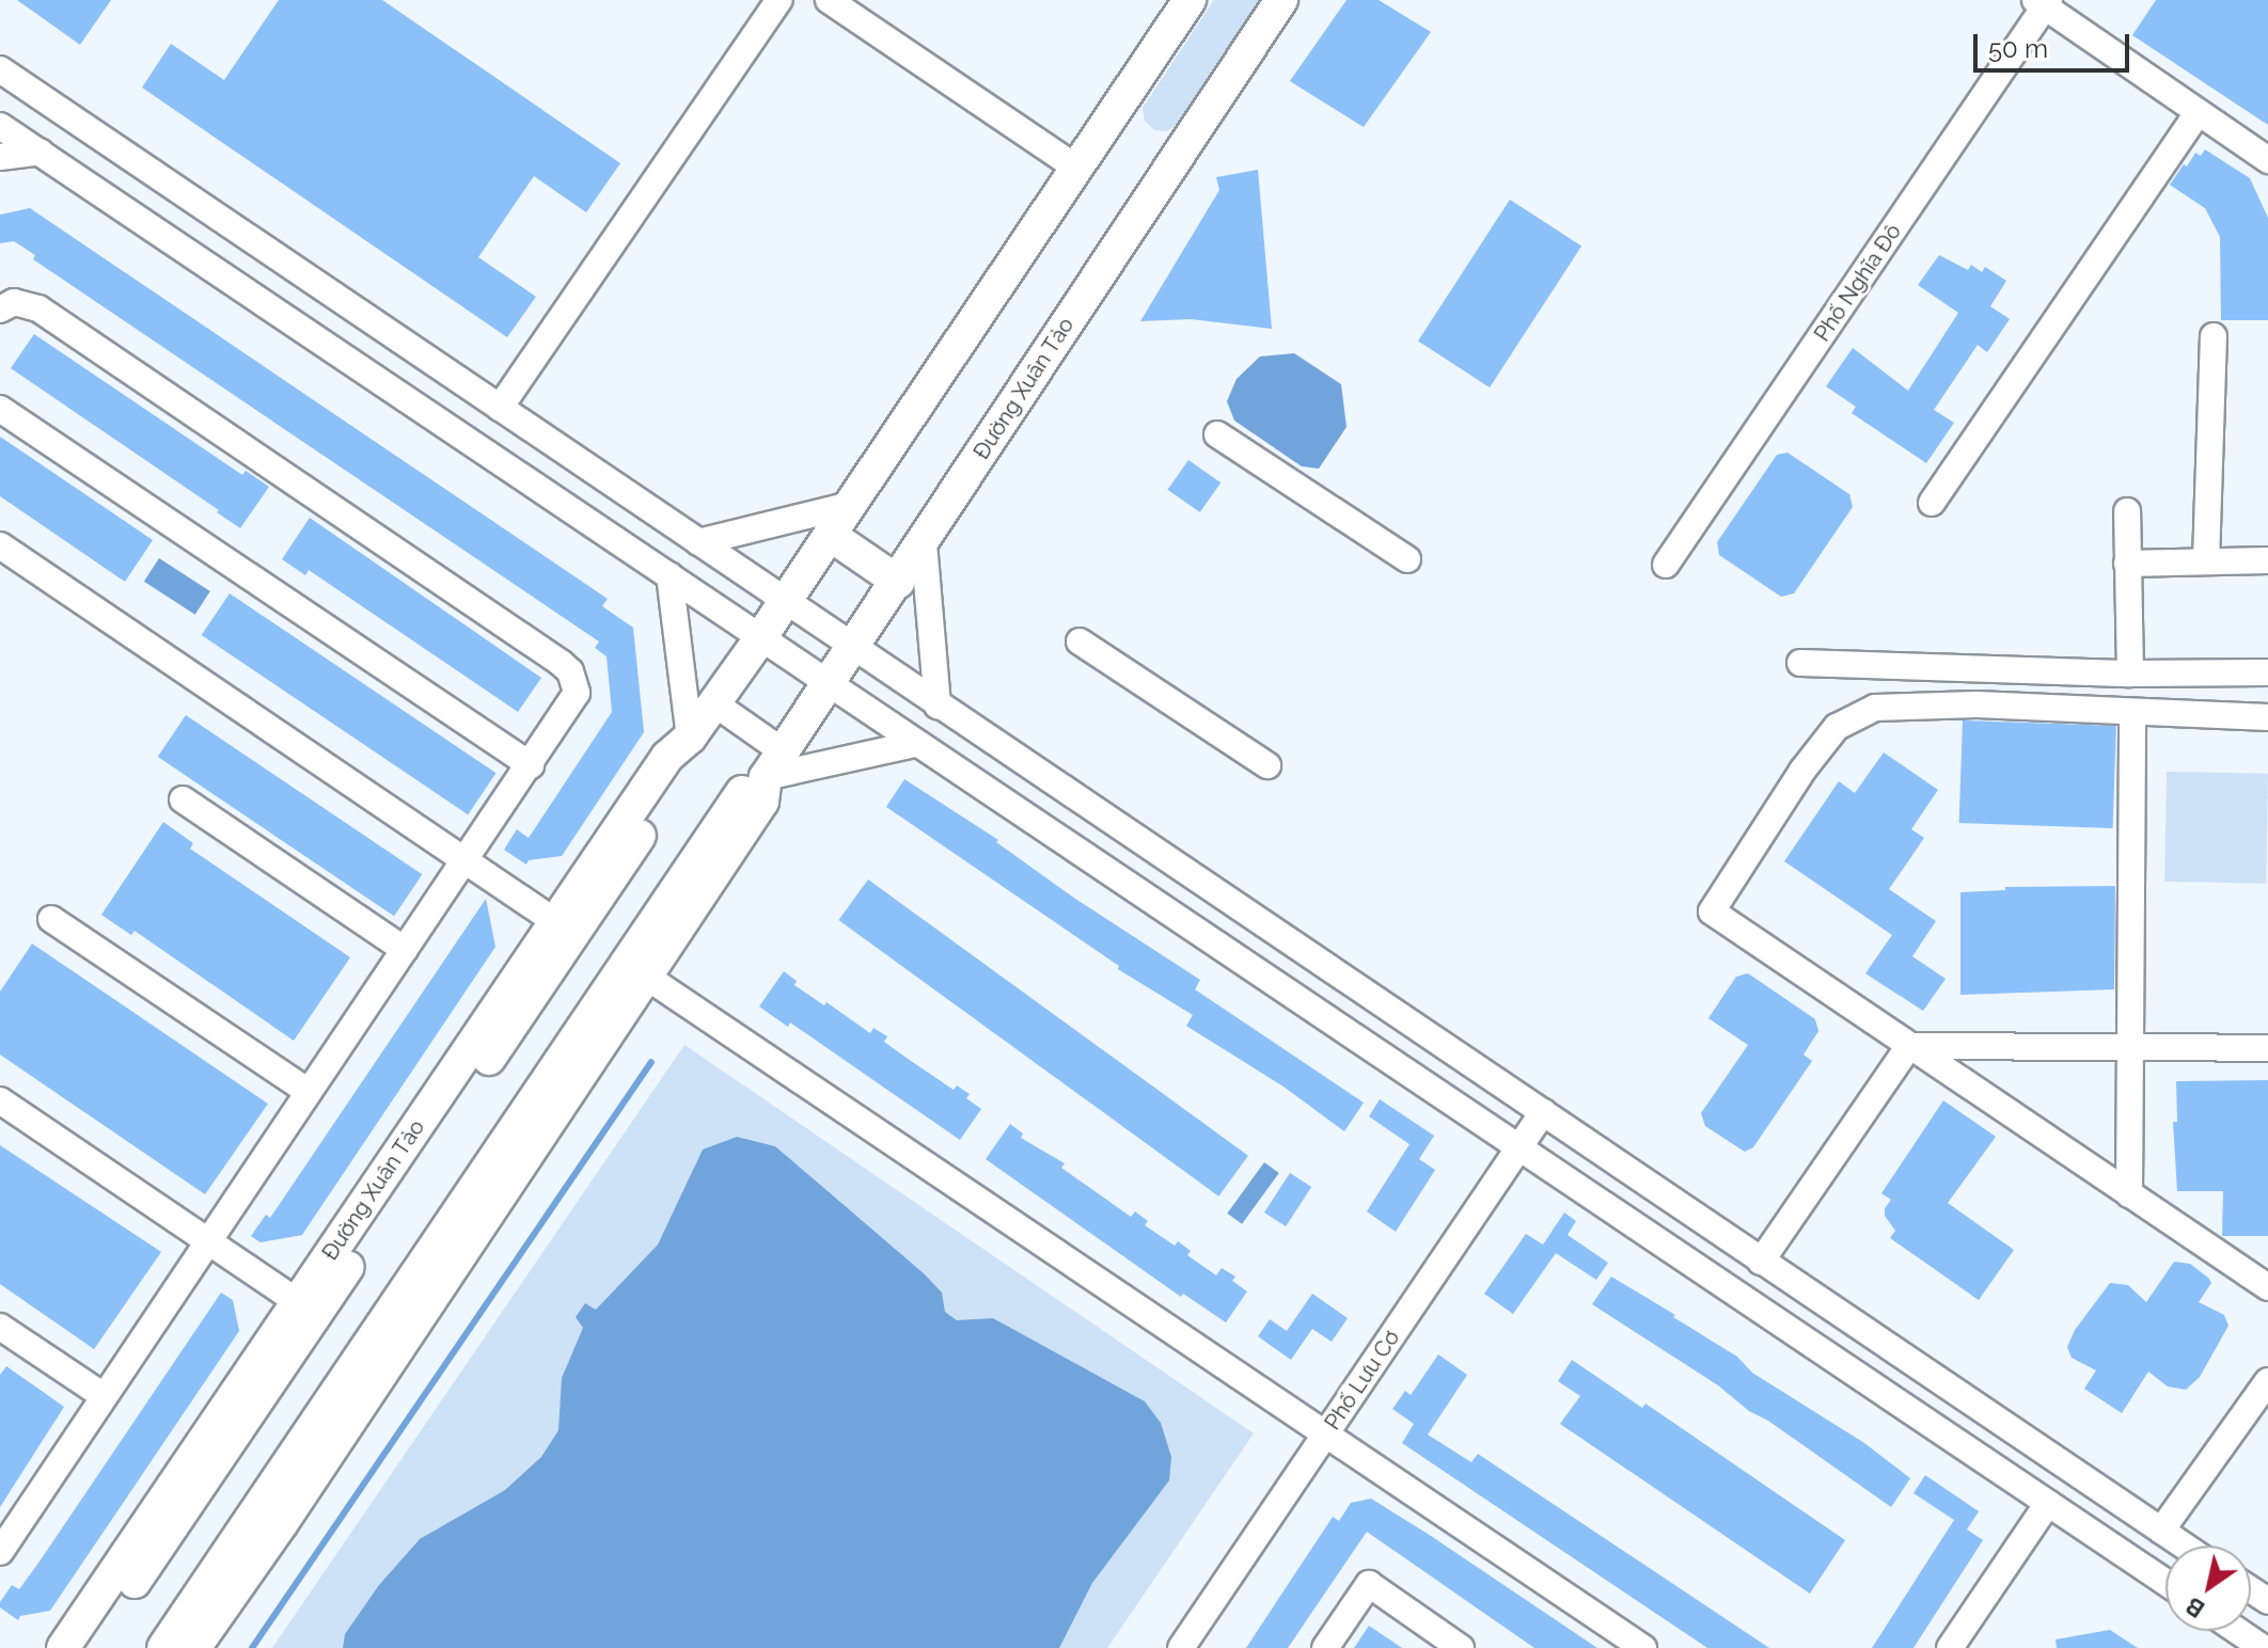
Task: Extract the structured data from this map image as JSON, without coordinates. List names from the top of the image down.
{
  "streets": {
    "main road": ["Đường Xuân Tảo"],
    "street": ["Phố Nghĩa Đô", "Phố Lưu Cơ"]
  },
  "scale_bar": "50 m",
  "north": "bottom left"
}
